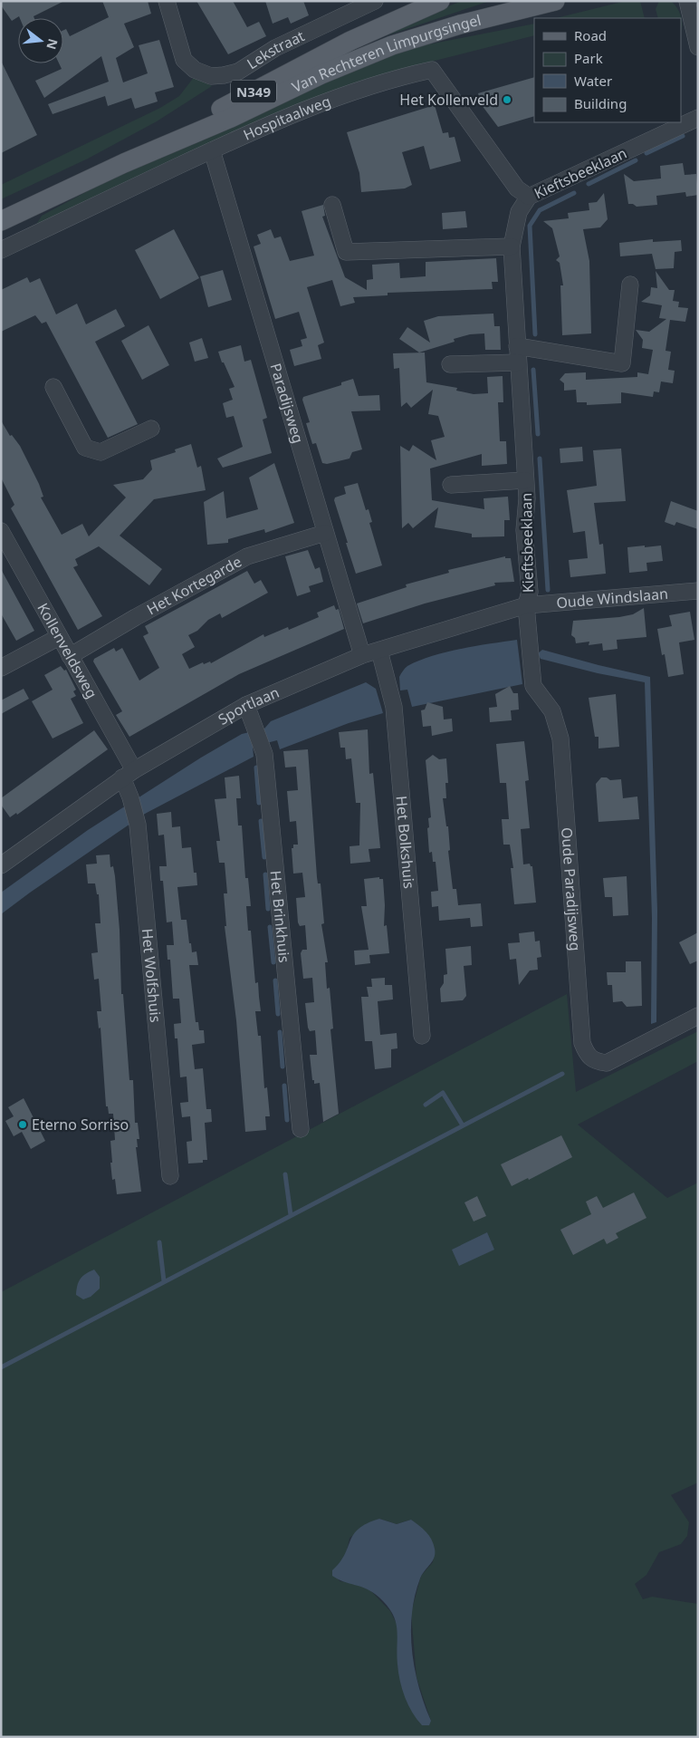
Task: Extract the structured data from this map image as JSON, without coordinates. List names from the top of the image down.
{
  "streets": {
    "main road": ["Van Rechteren Limpurgsingel", "N349"],
    "street": [
      "Lekstraat",
      "Hospitaalweg",
      "Kieftsbeeklaan",
      "Paradijsweg",
      "Het Kortegarde",
      "Oude Windslaan",
      "Kollenveldsweg",
      "Sportlaan",
      "Het Bolkshuis",
      "Oude Paradijsweg",
      "Het Brinkhuis",
      "Het Wolfshuis"
    ]
  },
  "crossings": [
    ["Hospitaalweg", "Kieftsbeeklaan"],
    ["Hospitaalweg", "Paradijsweg"],
    ["Kieftsbeeklaan", "Oude Windslaan"],
    ["Kieftsbeeklaan", "Sportlaan"],
    ["Kieftsbeeklaan", "Oude Paradijsweg"],
    ["Paradijsweg", "Het Kortegarde"],
    ["Paradijsweg", "Sportlaan"],
    ["Het Kortegarde", "Kollenveldsweg"],
    ["Oude Windslaan", "Sportlaan"],
    ["Oude Windslaan", "Oude Paradijsweg"],
    ["Kollenveldsweg", "Sportlaan"],
    ["Kollenveldsweg", "Het Wolfshuis"],
    ["Sportlaan", "Het Bolkshuis"],
    ["Sportlaan", "Oude Paradijsweg"],
    ["Sportlaan", "Het Brinkhuis"],
    ["Sportlaan", "Het Wolfshuis"]
  ],
  "places": ["Het Kollenveld", "Eterno Sorriso"],
  "legend": [
    "Road",
    "Park",
    "Water",
    "Building"
  ],
  "north": "right"
}
